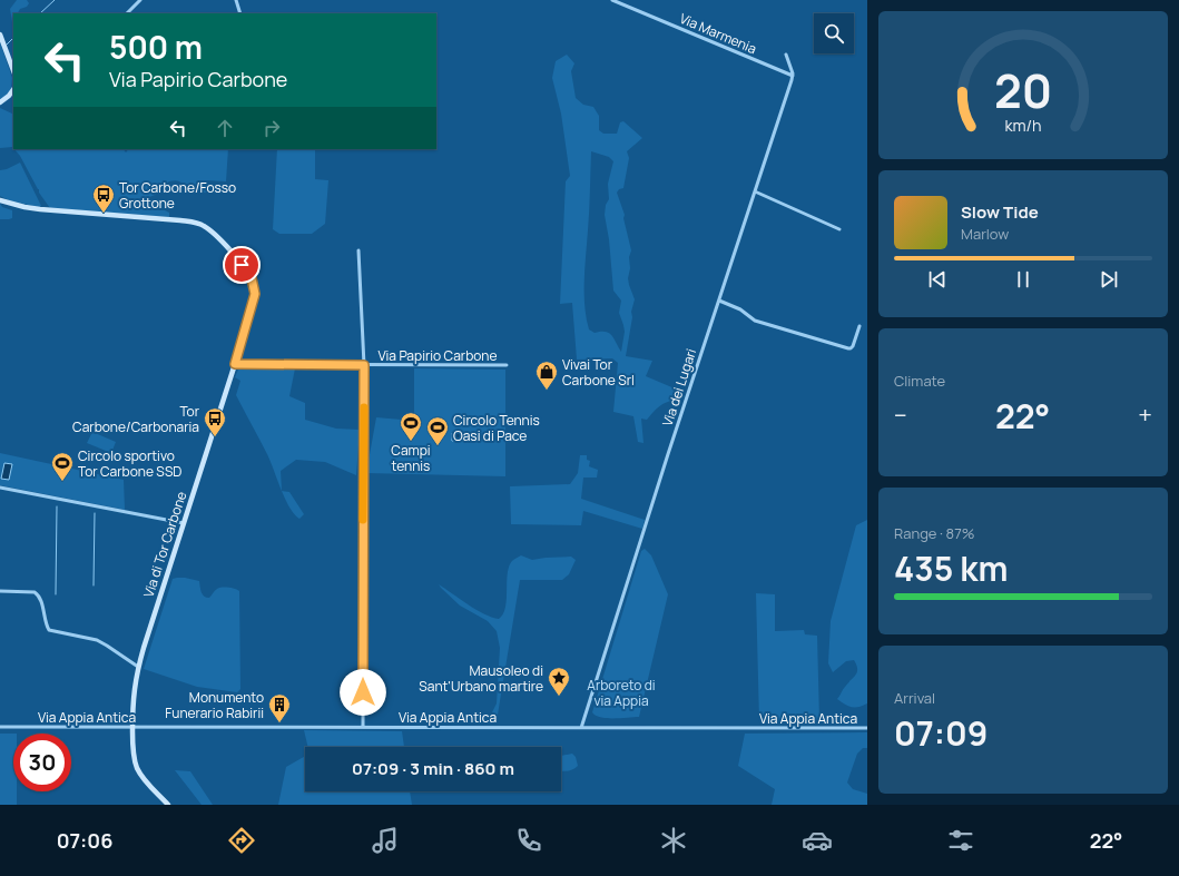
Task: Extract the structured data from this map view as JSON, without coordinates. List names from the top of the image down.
{
  "streets": {
    "main road": ["Via di Tor Carbone"],
    "street": [
      "Via Marmenia",
      "Via Papirio Carbone",
      "Via dei Lugari",
      "Via Appia Antica"
    ]
  },
  "crossings": [
    ["Via Marmenia", "Via dei Lugari"],
    ["Via Papirio Carbone", "Via di Tor Carbone"],
    ["Via dei Lugari", "Via Appia Antica"],
    ["Via di Tor Carbone", "Via Appia Antica"]
  ],
  "parks": ["Arboreto di via Appia"],
  "places": {
    "bus stop": ["Tor Carbone/Fosso Grottone", "Tor Carbone/Carbonaria"],
    "shop": ["Vivai Tor Carbone Srl"],
    "sports": ["Campi tennis", "Circolo Tennis Oasi di Pace", "Circolo sportivo Tor Carbone SSD"],
    "place": ["Mausoleo di Sant'Urbano martire"],
    "building": ["Monumento Funerario Rabirii"]
  },
  "page": {
    "turn": ["500 m", "Via Papirio Carbone"],
    "song": ["Slow Tide", "Marlow"],
    "tile": [
      "Climate",
      ["Range · 87%", "435 km"],
      ["Arrival", "07:09"]
    ],
    "heat": ["−", "22°", "+"],
    "limit": "30",
    "trip": "07:09 · 3 min · 860 m",
    "tabs": ["07:06", "22°"],
    "gauge": ["20", "km/h"]
  }
}
